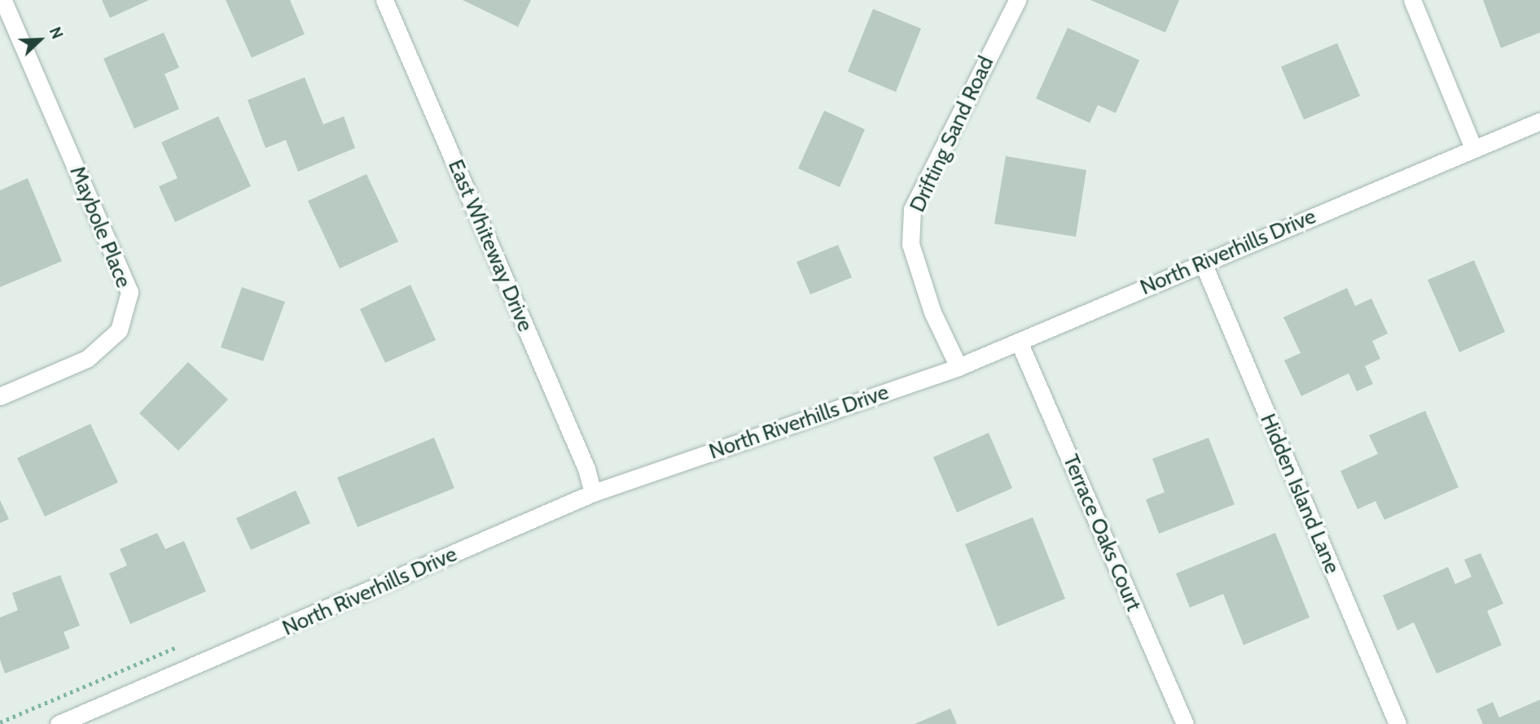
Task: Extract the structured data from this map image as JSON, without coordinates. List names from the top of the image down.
{
  "streets": {
    "street": [
      "Drifting Sand Road",
      "Maybole Place",
      "East Whiteway Drive",
      "North Riverhills Drive",
      "Hidden Island Lane",
      "Terrace Oaks Court"
    ]
  },
  "crossings": [
    ["Drifting Sand Road", "North Riverhills Drive"],
    ["East Whiteway Drive", "North Riverhills Drive"],
    ["North Riverhills Drive", "Hidden Island Lane"],
    ["North Riverhills Drive", "Terrace Oaks Court"]
  ],
  "north": "top right"
}
